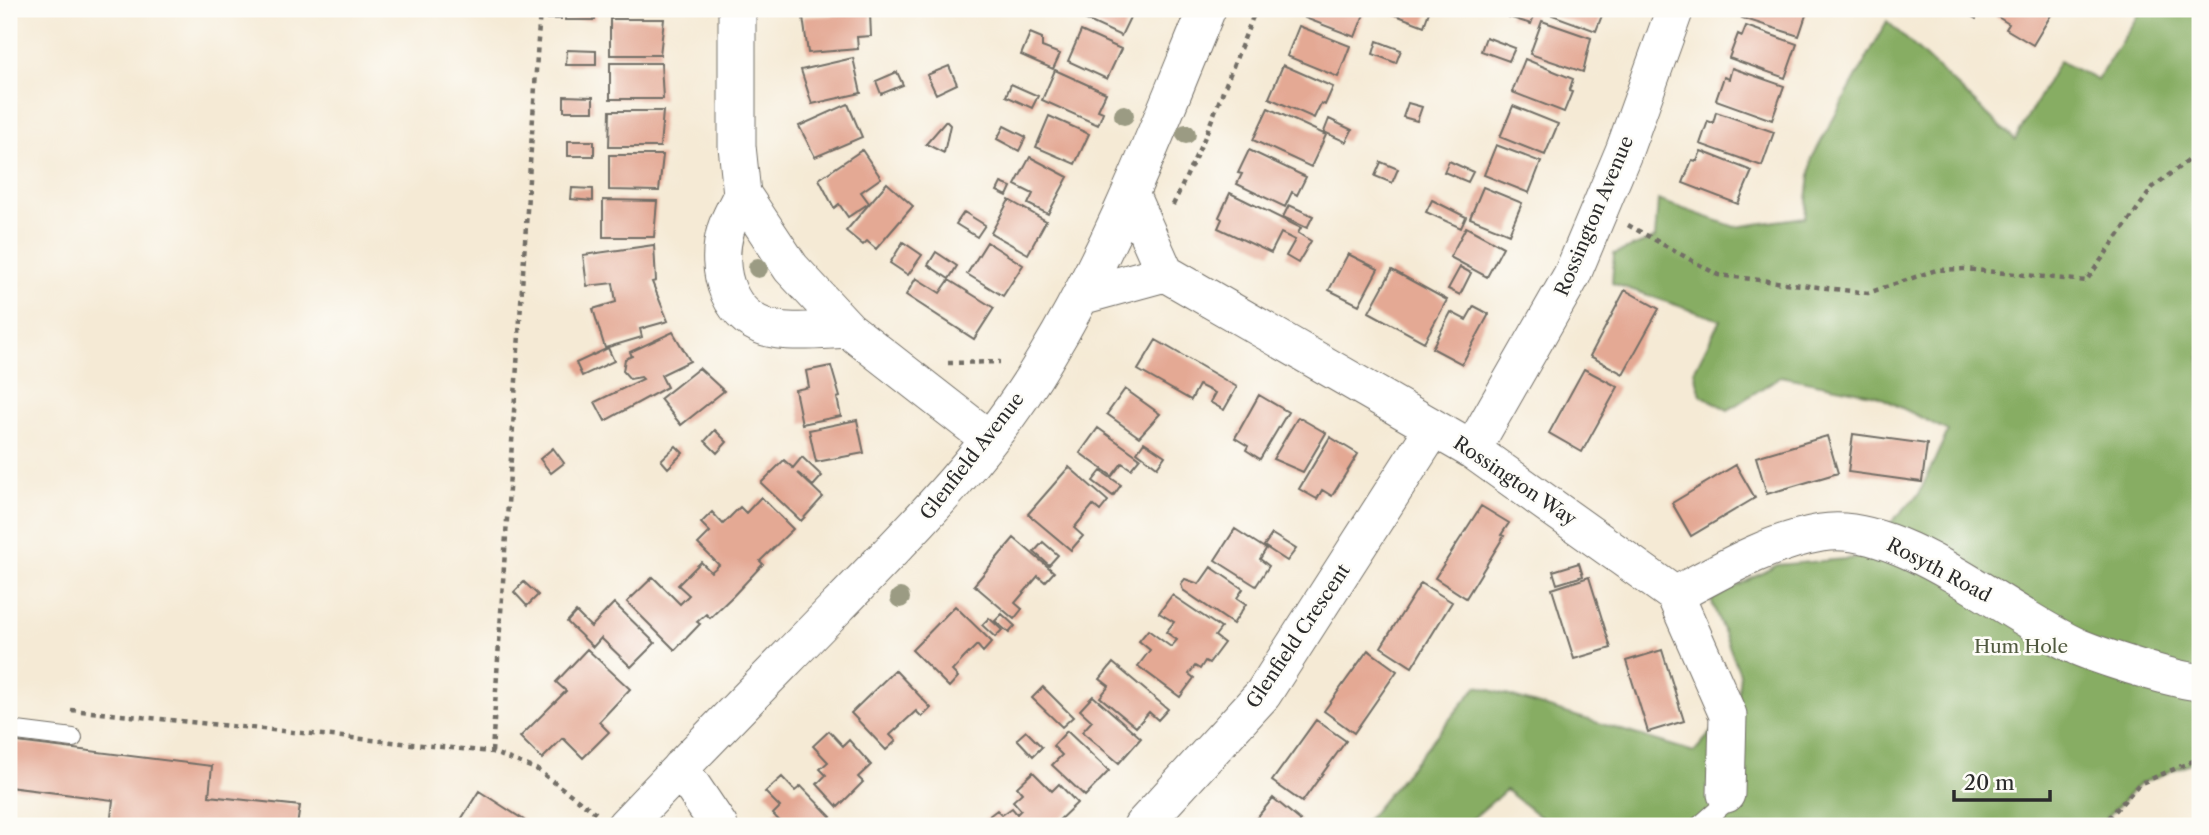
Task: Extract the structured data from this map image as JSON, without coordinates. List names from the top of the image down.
{
  "streets": {
    "street": [
      "Rossington Avenue",
      "Glenfield Avenue",
      "Rossington Way",
      "Rosyth Road",
      "Glenfield Crescent"
    ]
  },
  "crossings": [
    ["Rossington Avenue", "Rossington Way"],
    ["Rossington Way", "Rosyth Road"],
    ["Rossington Way", "Glenfield Crescent"]
  ],
  "parks": ["Hum Hole"],
  "scale_bar": "20 m"
}
